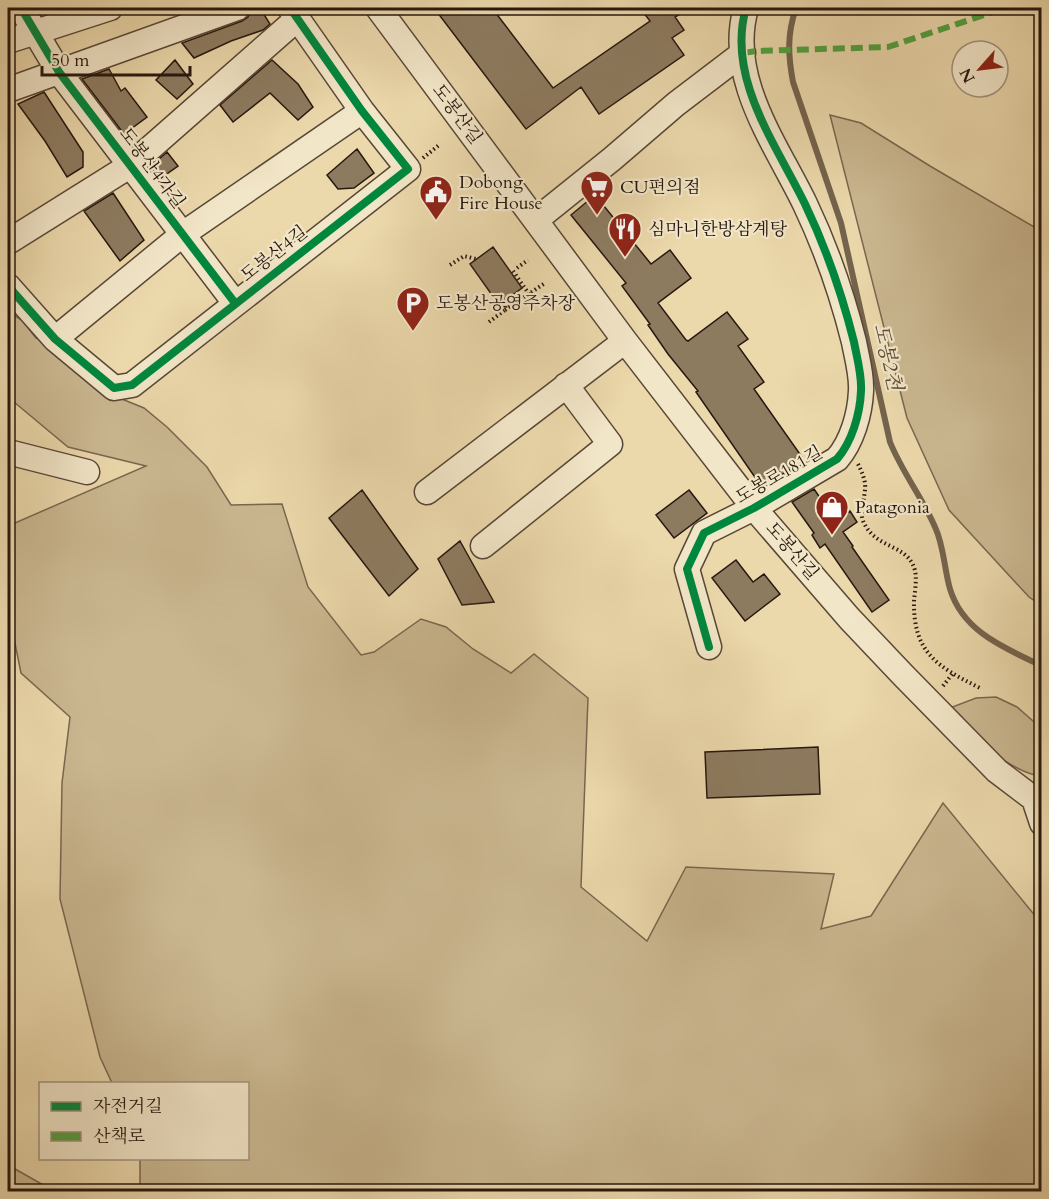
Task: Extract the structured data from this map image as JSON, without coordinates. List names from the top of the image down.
{
  "streets": {
    "street": [
      "도봉산길",
      "도봉산4가길",
      "도봉산4길",
      "도봉로181길"
    ]
  },
  "crossings": [
    ["도봉산길", "도봉로181길"],
    ["도봉산4가길", "도봉산4길"]
  ],
  "water": ["도봉2천"],
  "places": {
    "supermarket": ["CU편의점"],
    "public building": ["Dobong Fire House"],
    "restaurant": ["심마니한방삼계탕"],
    "parking": ["도봉산공영주차장"],
    "shop": ["Patagonia"]
  },
  "legend": ["자전거길", "산책로"],
  "scale_bar": "50 m",
  "north": "bottom left"
}
